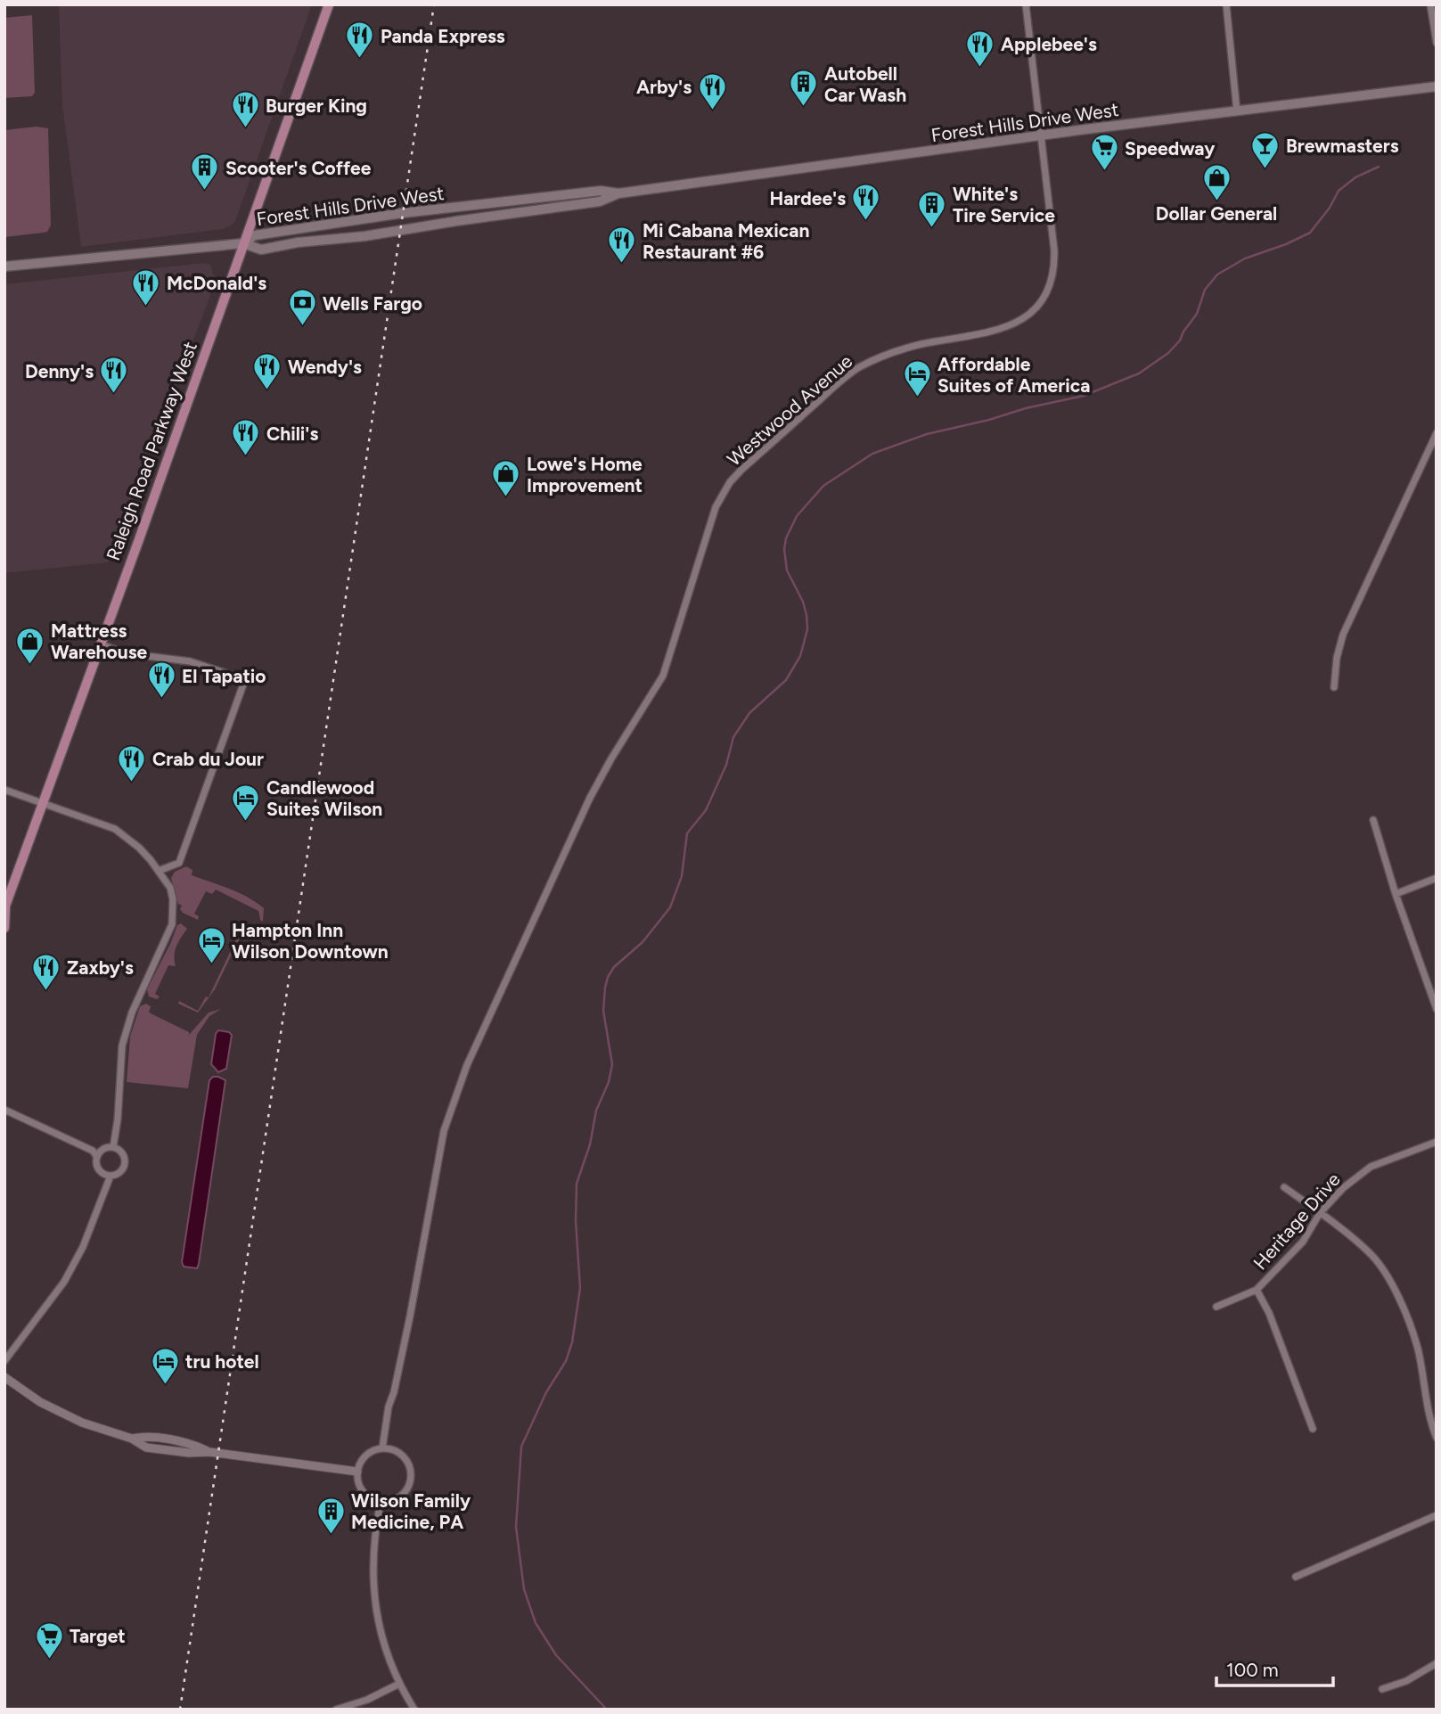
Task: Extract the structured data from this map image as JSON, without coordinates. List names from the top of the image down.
{
  "streets": {
    "main road": ["Forest Hills Drive West", "Raleigh Road Parkway West"],
    "street": ["Westwood Avenue", "Heritage Drive"]
  },
  "crossings": [
    ["Forest Hills Drive West", "Westwood Avenue"],
    ["Forest Hills Drive West", "Raleigh Road Parkway West"]
  ],
  "places": {
    "restaurant": [
      "Panda Express",
      "Applebee's",
      "Arby's",
      "Burger King",
      "Hardee's",
      "Mi Cabana Mexican Restaurant #6",
      "McDonald's",
      "Wendy's",
      "Denny's",
      "Chili's",
      "El Tapatio",
      "Crab du Jour",
      "Zaxby's"
    ],
    "building": [
      "Autobell Car Wash",
      "Scooter's Coffee",
      "White's Tire Service",
      "Wilson Family Medicine, PA"
    ],
    "bar": ["Brewmasters"],
    "supermarket": ["Speedway", "Target"],
    "shop": ["Dollar General", "Lowe's Home Improvement", "Mattress Warehouse"],
    "bank": ["Wells Fargo"],
    "hotel": [
      "Affordable Suites of America",
      "Candlewood Suites Wilson",
      "Hampton Inn Wilson Downtown",
      "tru hotel"
    ]
  },
  "scale_bar": "100 m"
}
